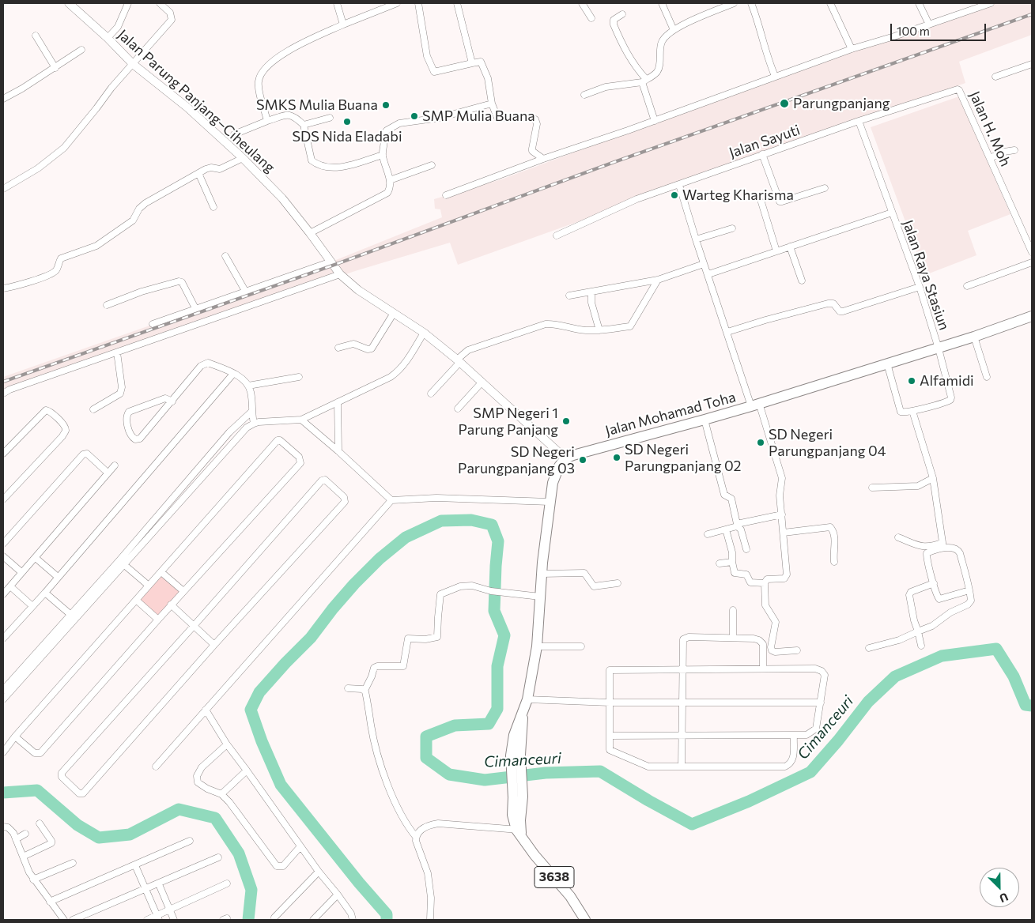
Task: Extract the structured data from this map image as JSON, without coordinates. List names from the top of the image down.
{
  "streets": {
    "main road": ["Jalan Mohamad Toha", "3638"],
    "street": [
      "Jalan Parung Panjang–Ciheulang",
      "Jalan H. Moh",
      "Jalan Sayuti",
      "Jalan Raya Stasiun"
    ]
  },
  "crossings": [
    ["Jalan Parung Panjang–Ciheulang", "Jalan Mohamad Toha"],
    ["Jalan H. Moh", "Jalan Sayuti"],
    ["Jalan H. Moh", "Jalan Raya Stasiun"],
    ["Jalan Sayuti", "Jalan Raya Stasiun"],
    ["Jalan Raya Stasiun", "Jalan Mohamad Toha"]
  ],
  "water": ["Cimanceuri"],
  "places": [
    "Parungpanjang",
    "SMKS Mulia Buana",
    "SMP Mulia Buana",
    "SDS Nida Eladabi",
    "Warteg Kharisma",
    "Alfamidi",
    "SMP Negeri 1 Parung Panjang",
    "SD Negeri Parungpanjang 04",
    "SD Negeri Parungpanjang 02",
    "SD Negeri Parungpanjang 03"
  ],
  "scale_bar": "100 m",
  "north": "bottom right"
}
